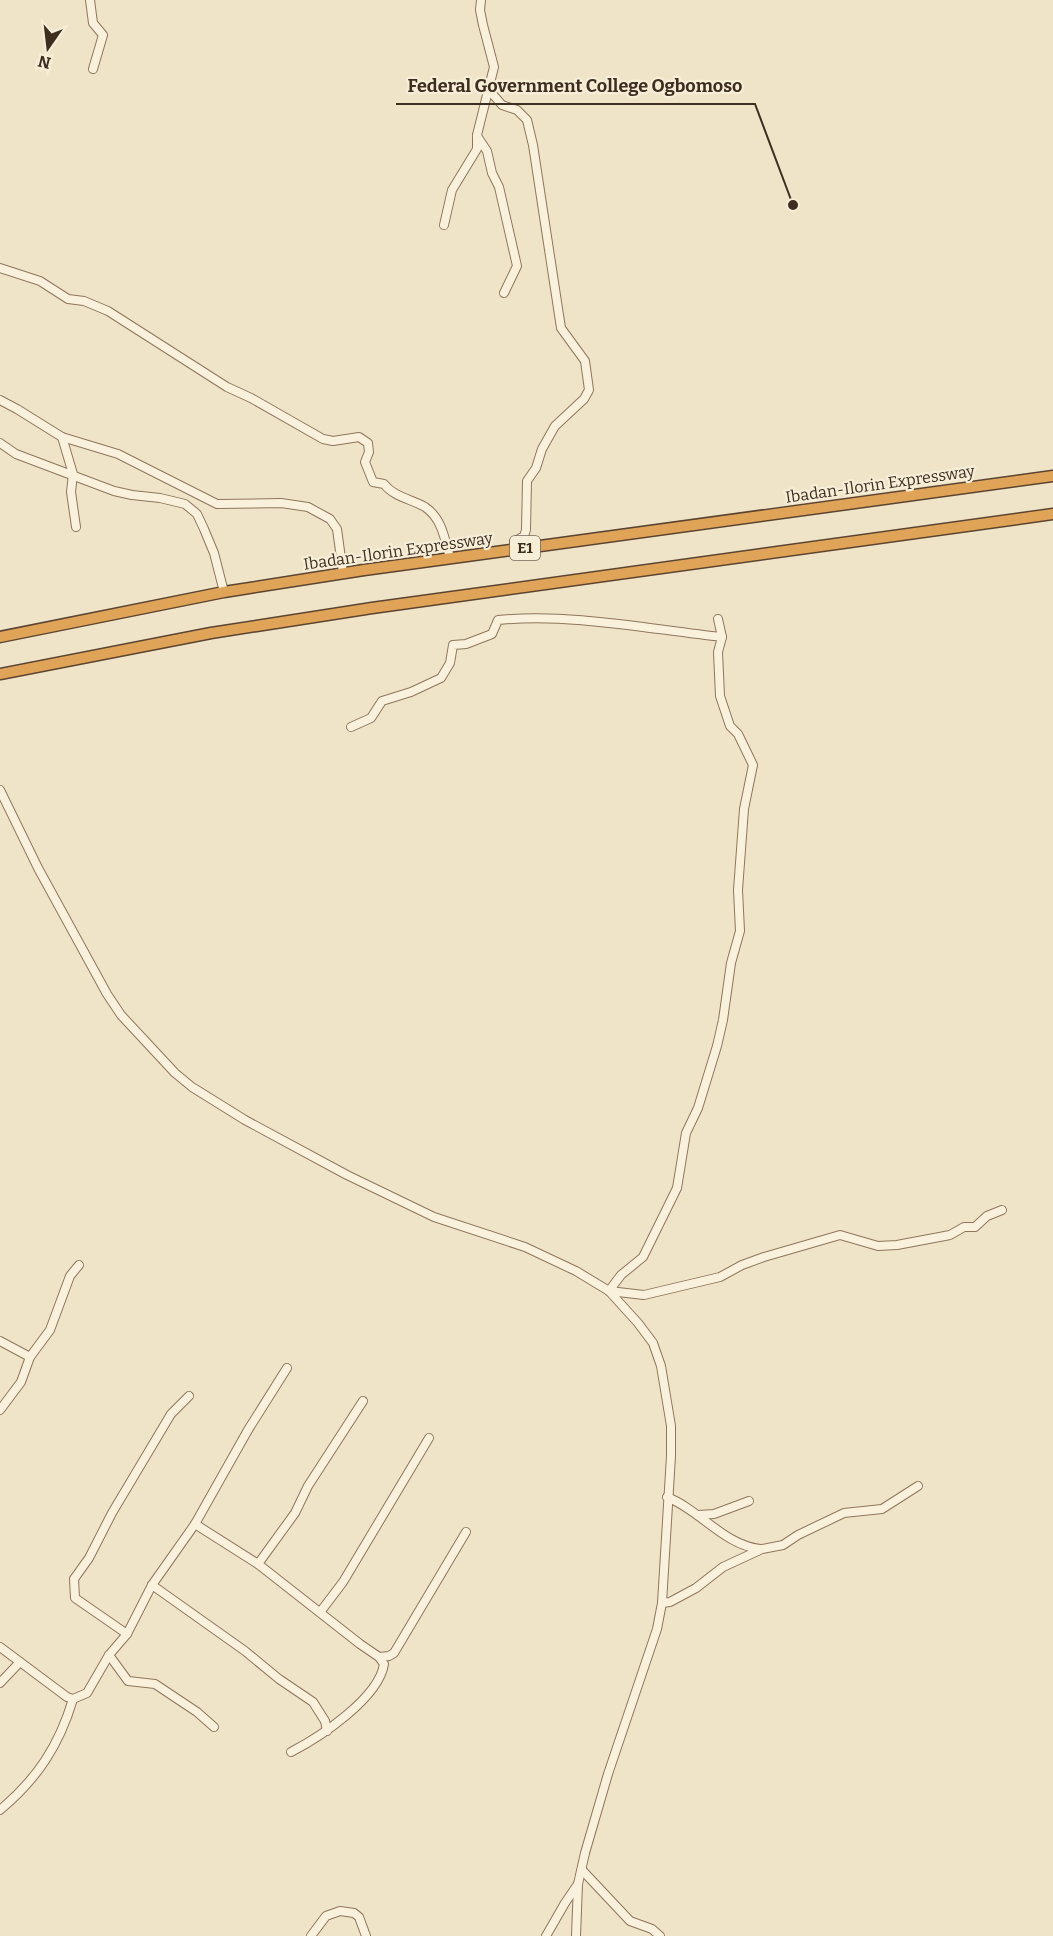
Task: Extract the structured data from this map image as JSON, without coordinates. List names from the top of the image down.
{
  "streets": {
    "highway": ["Ibadan-Ilorin Expressway", "E1"]
  },
  "places": ["Federal Government College Ogbomoso"],
  "north": "bottom"
}
